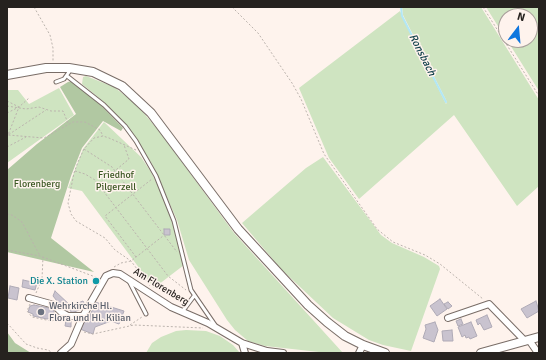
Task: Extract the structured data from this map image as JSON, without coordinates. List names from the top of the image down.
{
  "streets": {
    "street": ["Am Florenberg"]
  },
  "water": ["Ronsbach"],
  "parks": ["Friedhof Pilgerzell", "Florenberg"],
  "places": ["Die X. Station", "Wehrkirche Hl. Flora und Hl. Kilian"],
  "north": "top"
}
